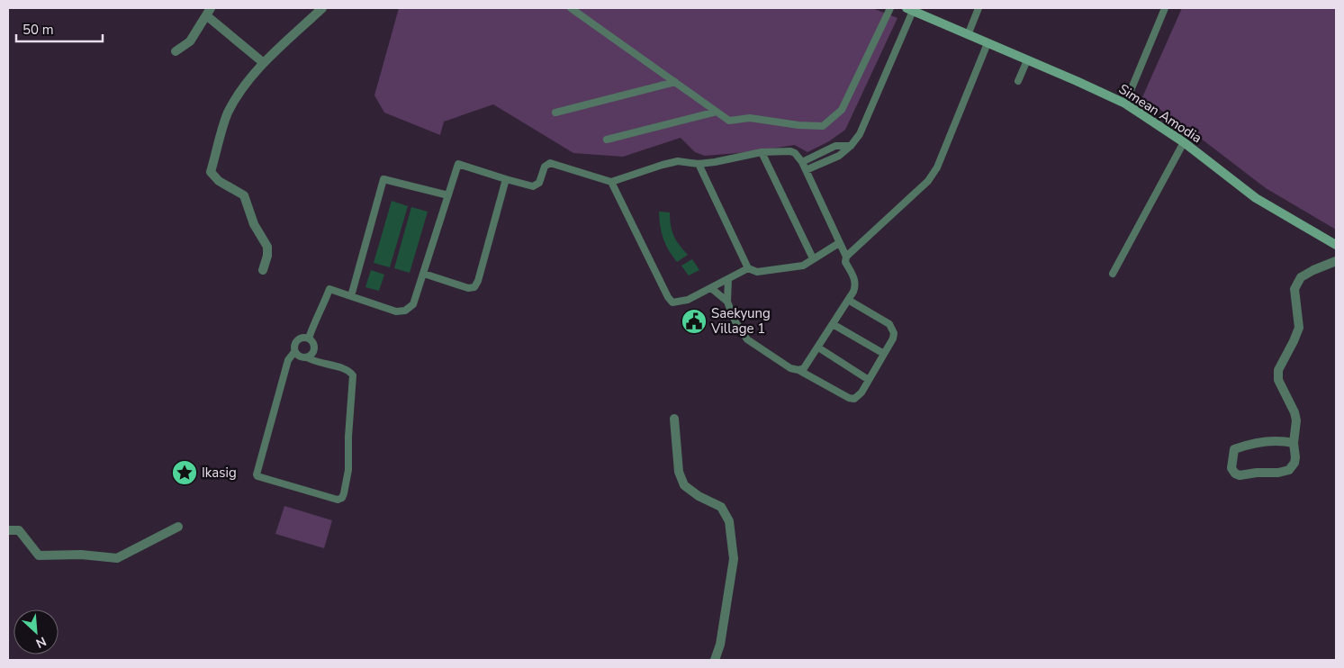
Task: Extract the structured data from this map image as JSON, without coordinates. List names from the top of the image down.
{
  "streets": {
    "street": ["Simean Amodia"]
  },
  "places": {
    "public building": ["Saekyung Village 1"],
    "place": ["Ikasig"]
  },
  "scale_bar": "50 m",
  "north": "bottom right"
}
